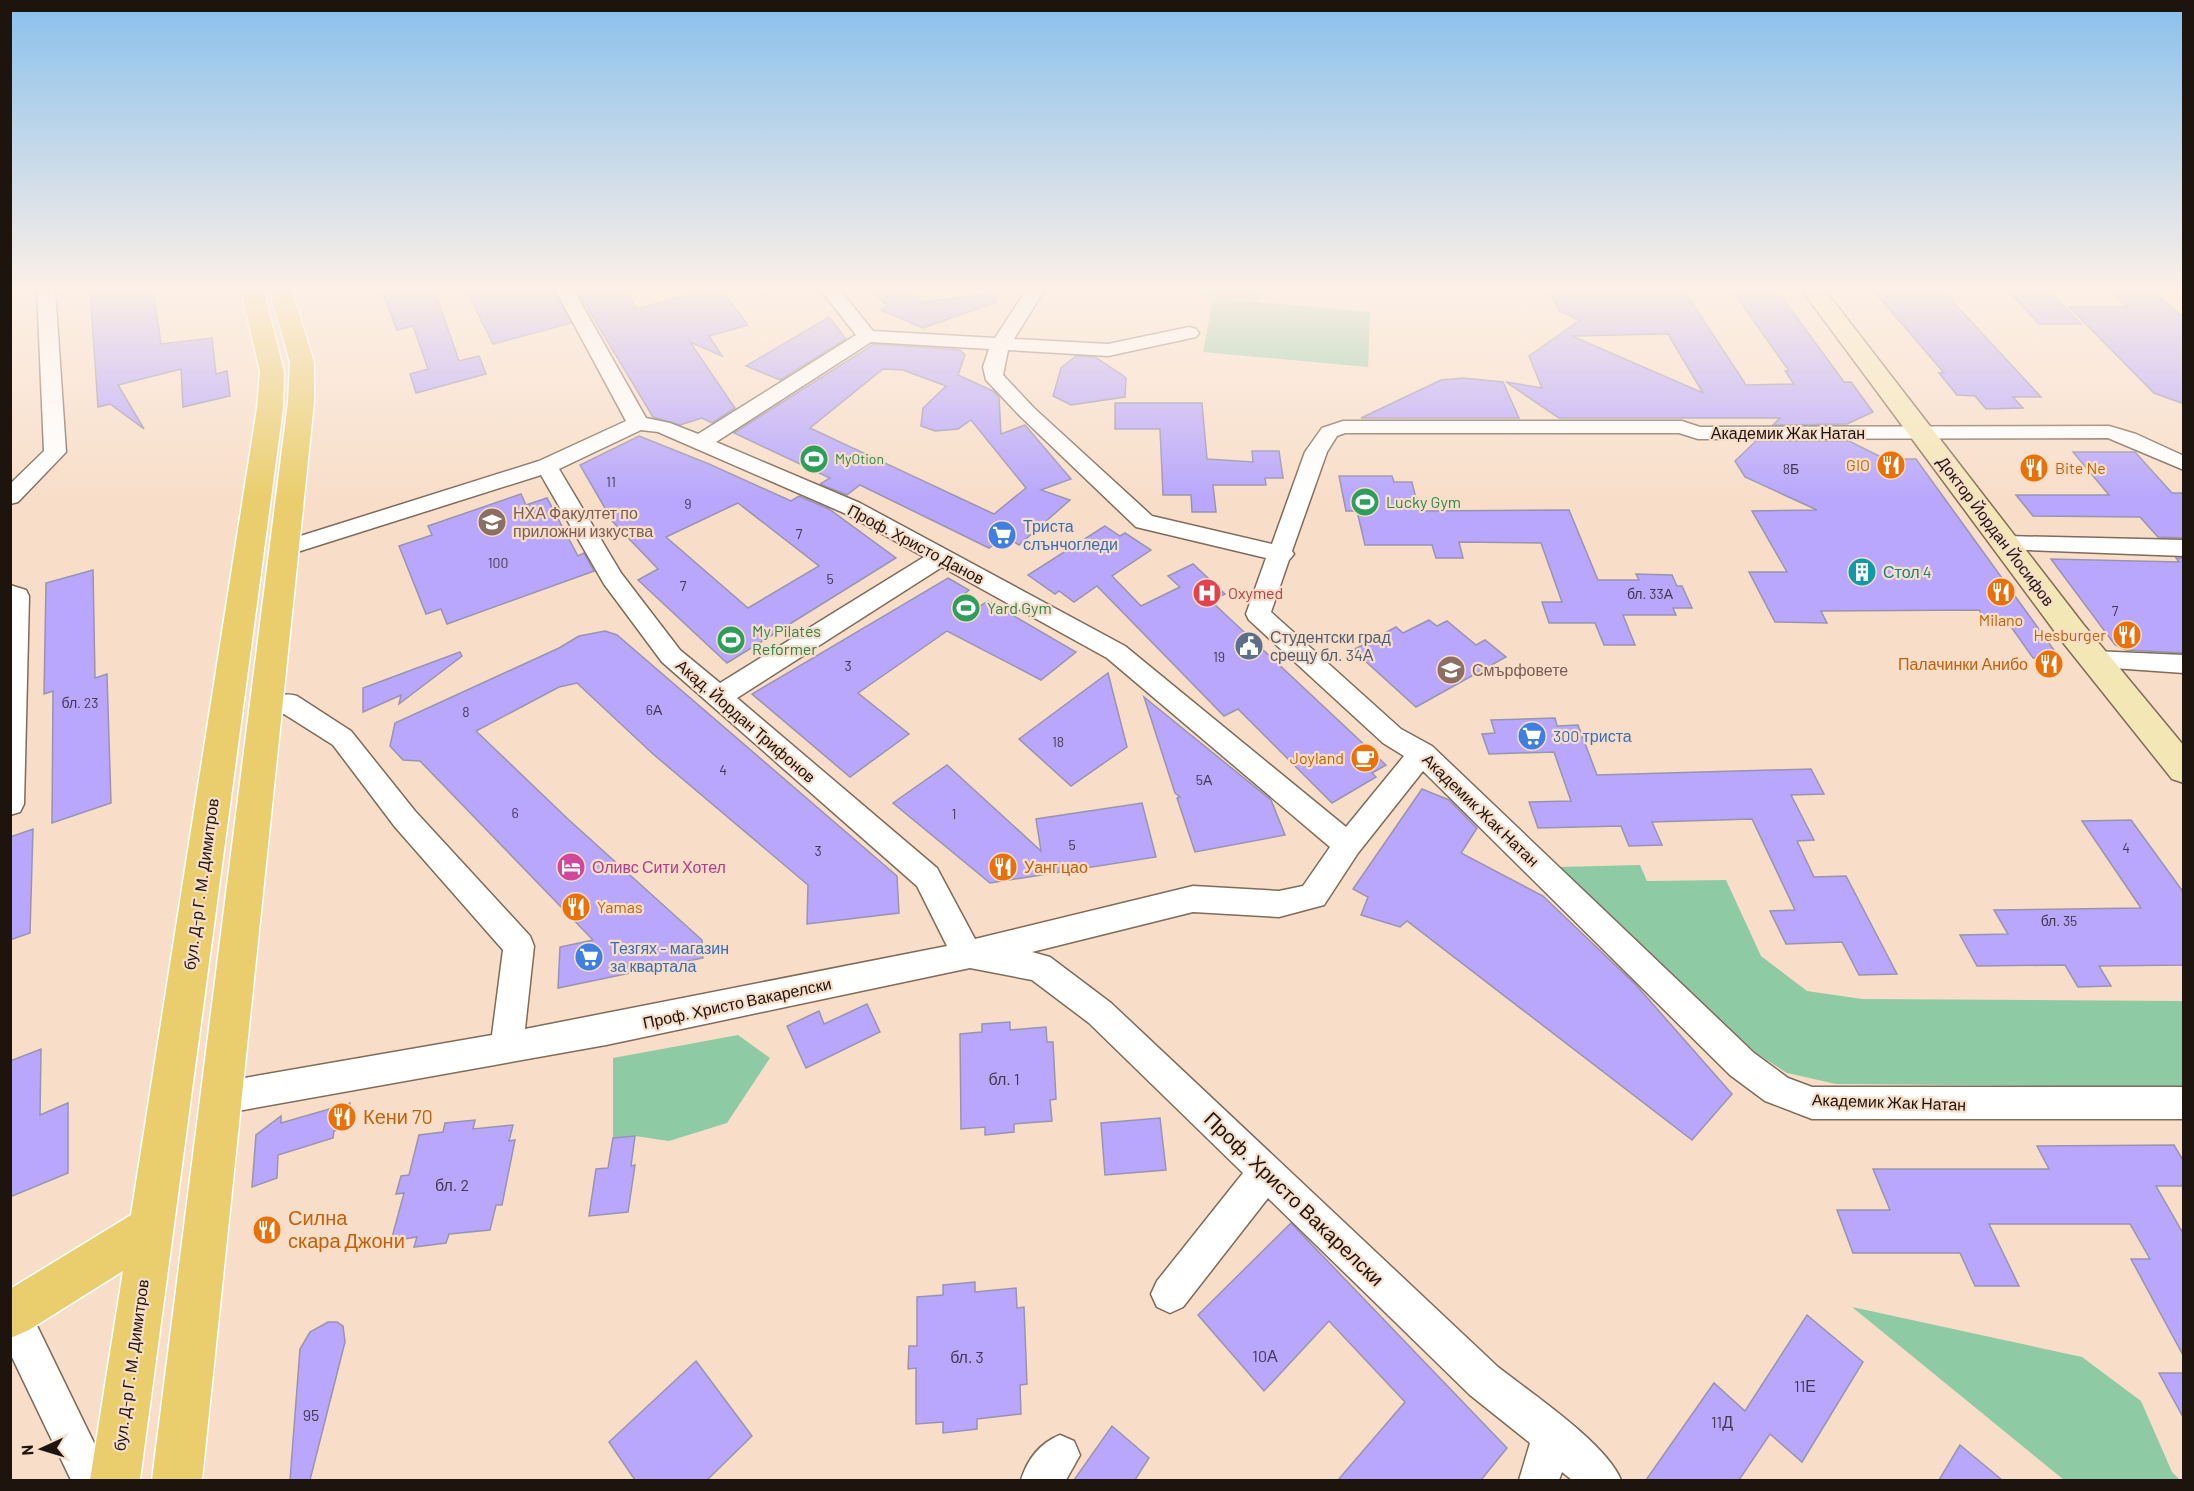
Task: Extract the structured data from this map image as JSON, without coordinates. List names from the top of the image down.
{
  "streets": {
    "main road": ["бул. Д-р Г. М. Димитров"],
    "street": [
      "Академик Жак Натан",
      "Доктор Йордан Йосифов",
      "Проф. Христо Данов",
      "Акад. Йордан Трифонов",
      "Проф. Христо Вакарелски"
    ]
  },
  "crossings": [
    ["Академик Жак Натан", "Доктор Йордан Йосифов"],
    ["Академик Жак Натан", "Проф. Христо Вакарелски"],
    ["Проф. Христо Данов", "Проф. Христо Вакарелски"],
    ["Акад. Йордан Трифонов", "Проф. Христо Вакарелски"]
  ],
  "places": {
    "sports": [
      "MyOtion",
      "Lucky Gym",
      "Yard Gym",
      "My Pilates Reformer"
    ],
    "restaurant": [
      "GIO",
      "Bite Ne",
      "Milano",
      "Hesburger",
      "Палачинки Анибо",
      "Уанг цао",
      "Yamas",
      "Кени 70",
      "Силна скара Джони"
    ],
    "school or university": ["НХА Факултет по приложни изкуства", "Смърфовете"],
    "supermarket": ["Триста слънчогледи", "300 триста", "Тезгях - магазин за квартала"],
    "building": ["Стол 4"],
    "hospital": ["Oxymed"],
    "public building": ["Студентски град срещу бл. 34А"],
    "cafe": ["Joyland"],
    "hotel": ["Оливс Сити Хотел"]
  },
  "house_numbers": [
    "8Б",
    "11",
    "9",
    "7",
    "100",
    "5",
    "7",
    "бл. 33А",
    "7",
    "19",
    "3",
    "бл. 23",
    "6А",
    "8",
    "18",
    "4",
    "5А",
    "6",
    "1",
    "5",
    "4",
    "3",
    "бл. 35",
    "бл. 1",
    "бл. 2",
    "10А",
    "бл. 3",
    "11Е",
    "95",
    "11Д"
  ],
  "north": "left"
}
